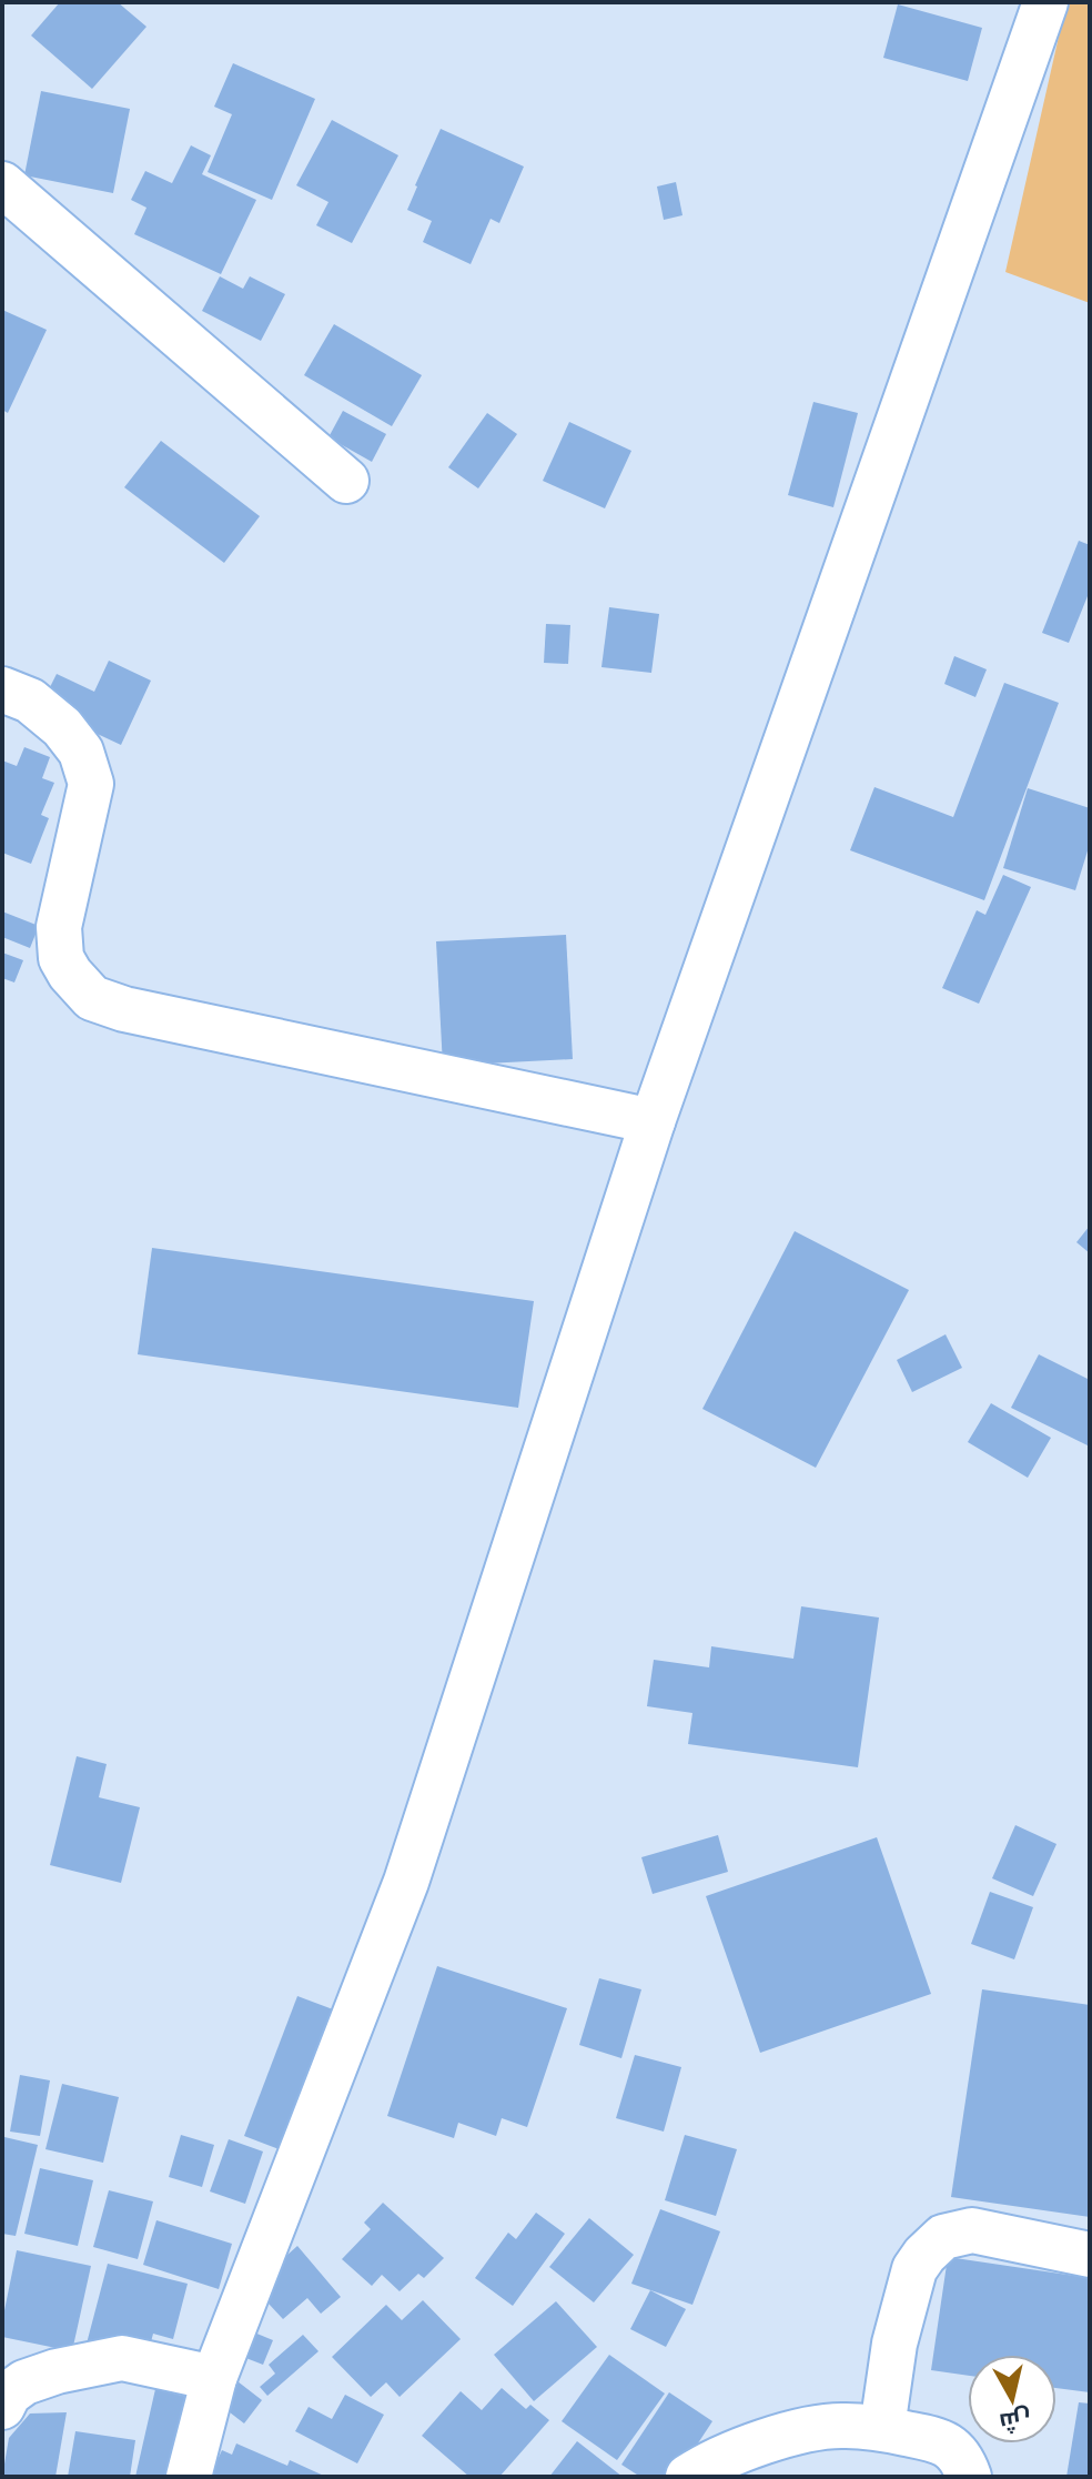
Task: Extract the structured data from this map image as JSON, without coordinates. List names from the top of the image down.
{
  "north": "bottom"
}
